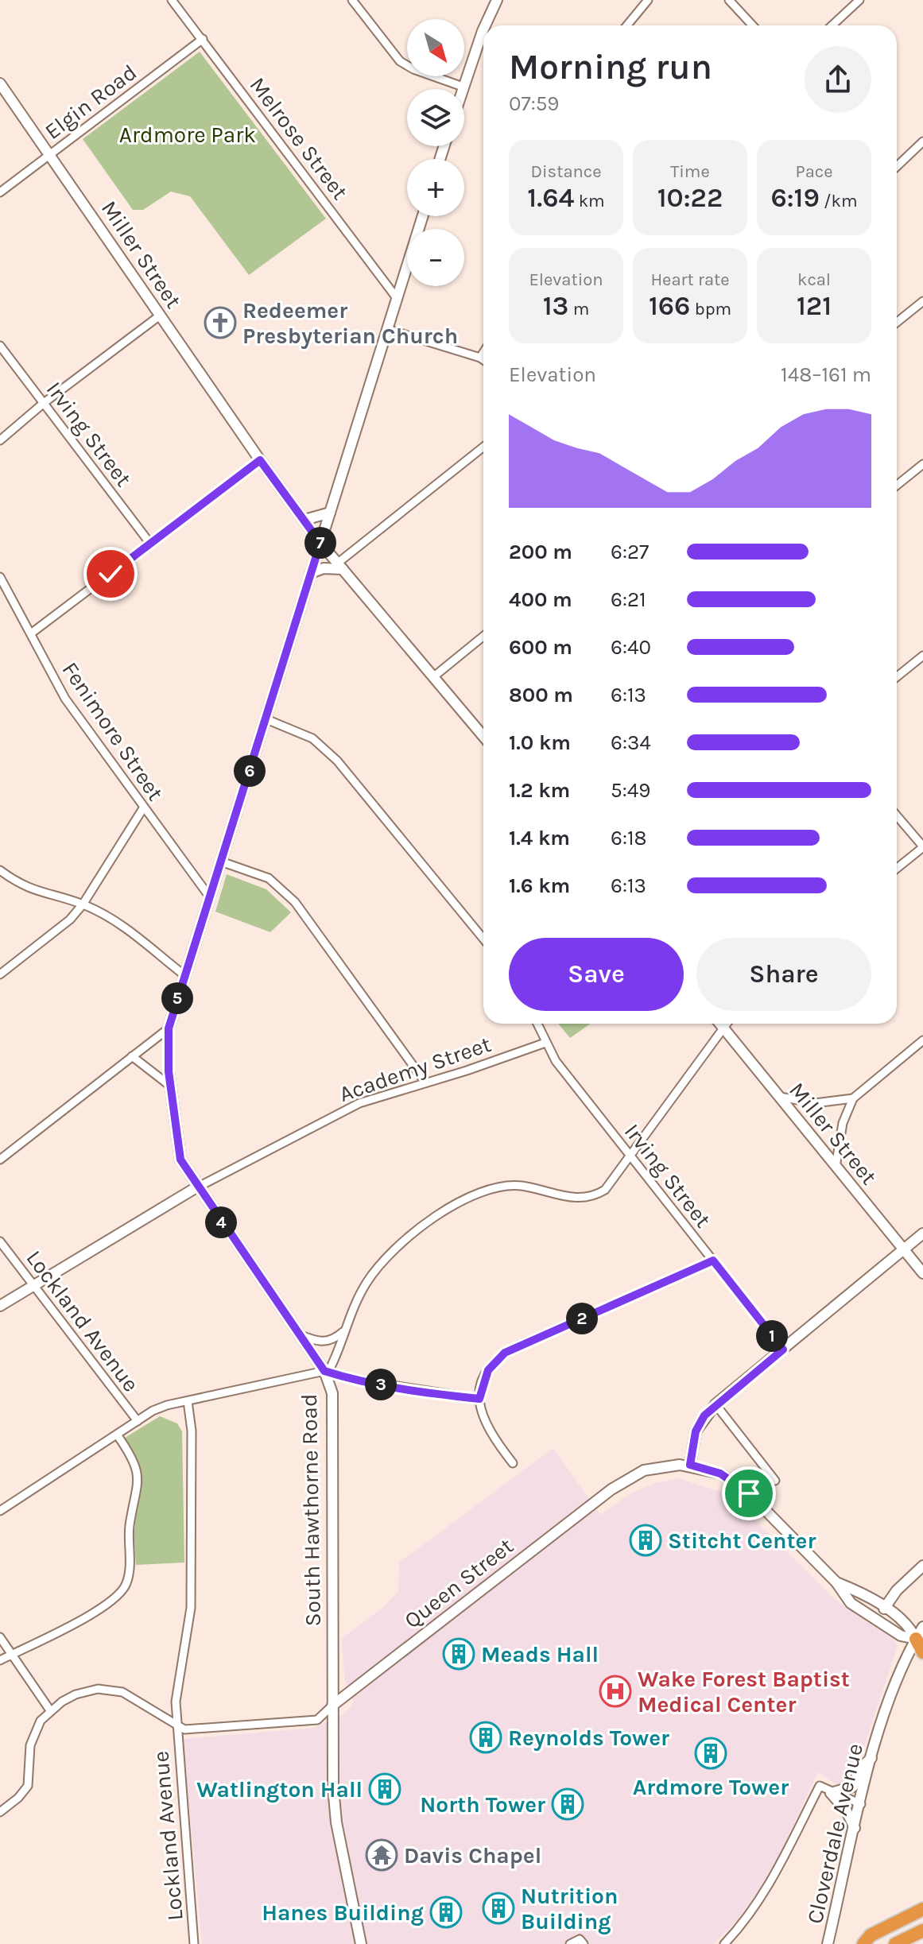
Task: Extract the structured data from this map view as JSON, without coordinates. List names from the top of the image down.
{
  "streets": {
    "main road": [
      "Miller Street",
      "South Hawthorne Road",
      "Queen Street",
      "Cloverdale Avenue"
    ],
    "street": [
      "Elgin Road",
      "Melrose Street",
      "Irving Street",
      "Fenimore Street",
      "Academy Street",
      "Lockland Avenue"
    ]
  },
  "crossings": [
    ["Elgin Road", "Melrose Street"],
    ["Elgin Road", "Miller Street"],
    ["Melrose Street", "South Hawthorne Road"],
    ["Miller Street", "South Hawthorne Road"],
    ["Irving Street", "Academy Street"],
    ["Fenimore Street", "South Hawthorne Road"],
    ["Academy Street", "South Hawthorne Road"],
    ["Lockland Avenue", "Queen Street"],
    ["South Hawthorne Road", "Queen Street"]
  ],
  "parks": ["Ardmore Park"],
  "places": {
    "church": ["Redeemer Presbyterian Church"],
    "building": [
      "Stitcht Center",
      "Meads Hall",
      "Reynolds Tower",
      "Ardmore Tower",
      "Watlington Hall",
      "North Tower",
      "Nutrition Building",
      "Hanes Building"
    ],
    "hospital": ["Wake Forest Baptist Medical Center"],
    "temple": ["Davis Chapel"]
  },
  "north": "bottom right",
  "page": {
    "map_buttons": ["+", "−"],
    "heading": ["Morning run", "07:59"],
    "stats": [
      ["Distance", "1.64 km"],
      ["Time", "10:22"],
      ["Pace", "6:19 /km"],
      ["Elevation", "13 m"],
      ["Heart rate", "166 bpm"],
      ["kcal", "121"]
    ],
    "chart": ["Elevation", "148–161 m"],
    "pins": [
      "7",
      "6",
      "5",
      "4",
      "2",
      "1",
      "3"
    ],
    "list": [
      {
        "name": "200 m",
        "note": "6:27"
      },
      {
        "name": "400 m",
        "note": "6:21"
      },
      {
        "name": "600 m",
        "note": "6:40"
      },
      {
        "name": "800 m",
        "note": "6:13"
      },
      {
        "name": "1.0 km",
        "note": "6:34"
      },
      {
        "name": "1.2 km",
        "note": "5:49"
      },
      {
        "name": "1.4 km",
        "note": "6:18"
      },
      {
        "name": "1.6 km",
        "note": "6:13"
      }
    ],
    "buttons": ["Save", "Share"]
  }
}
